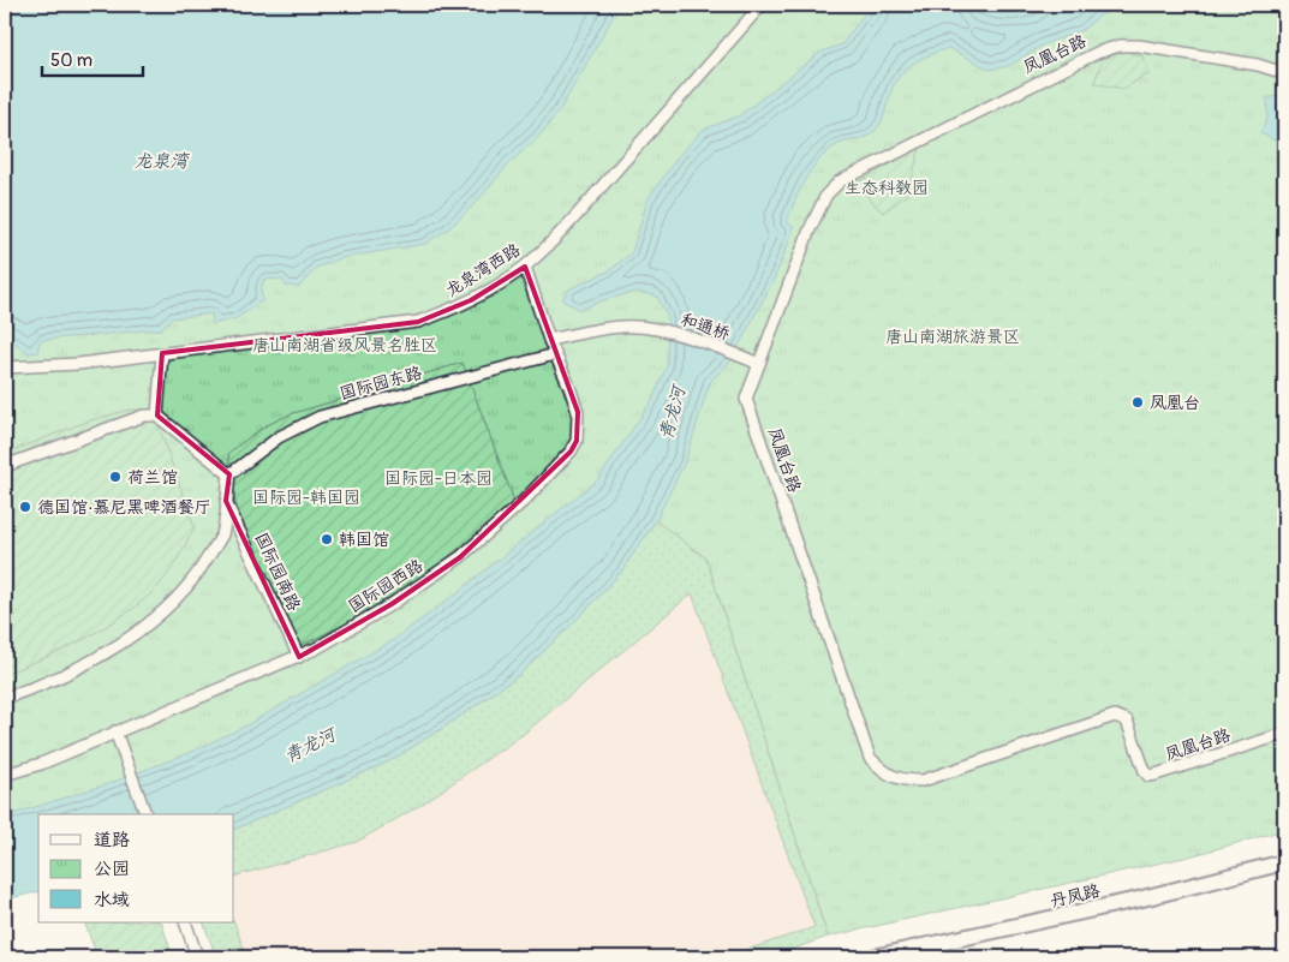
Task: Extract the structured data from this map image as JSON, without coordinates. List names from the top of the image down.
{
  "streets": {
    "main road": ["丹凤路"],
    "street": [
      "凤凰台路",
      "龙泉湾西路",
      "和通桥",
      "国际园东路",
      "国际园南路",
      "国际园西路"
    ]
  },
  "crossings": [
    ["凤凰台路", "和通桥"],
    ["龙泉湾西路", "国际园西路"],
    ["和通桥", "国际园西路"],
    ["国际园东路", "国际园西路"],
    ["国际园南路", "国际园西路"]
  ],
  "water": ["龙泉湾", "青龙河"],
  "parks": [
    "生态科教园",
    "唐山南湖旅游景区",
    "唐山南湖省级风景名胜区",
    "国际园-日本园",
    "国际园-韩国园"
  ],
  "places": [
    "凤凰台",
    "荷兰馆",
    "德国馆·慕尼黑啤酒餐厅",
    "韩国馆"
  ],
  "legend": ["道路", "公园", "水域"],
  "scale_bar": "50 m"
}
